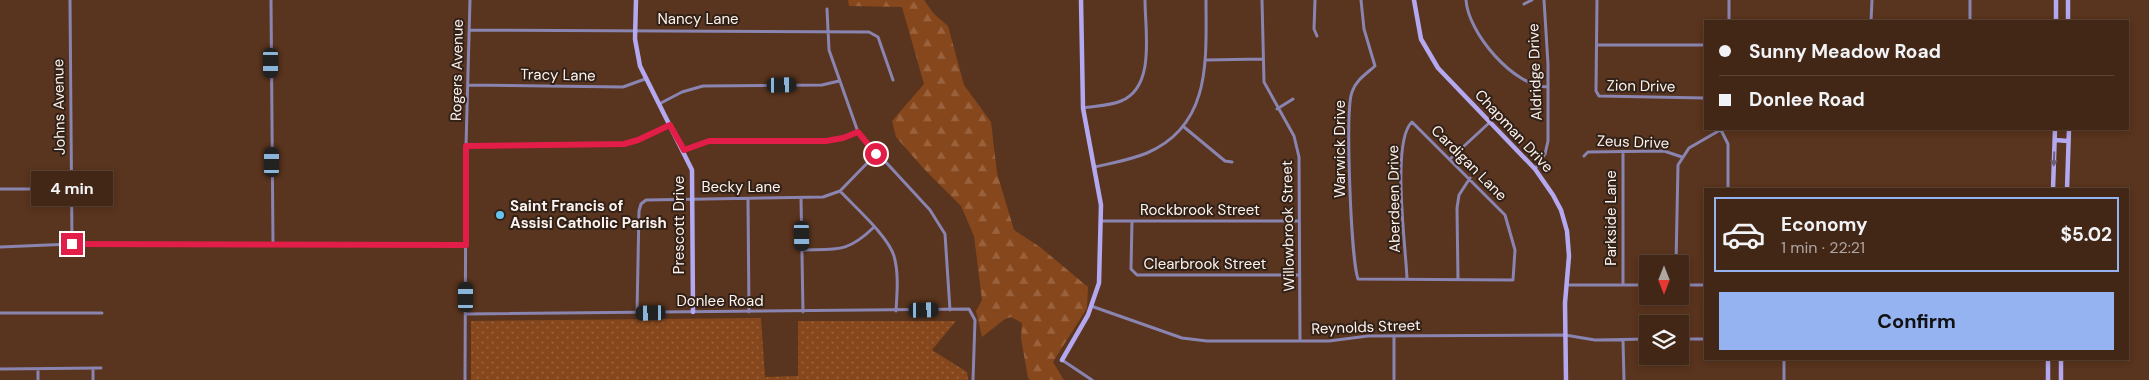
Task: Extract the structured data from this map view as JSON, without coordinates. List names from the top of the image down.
{
  "streets": {
    "street": [
      "Nancy Lane",
      "Rogers Avenue",
      "Aldridge Drive",
      "Tracy Lane",
      "Zion Drive",
      "Johns Avenue",
      "Chapman Drive",
      "Zeus Drive",
      "Warwick Drive",
      "Cardigan Lane",
      "Becky Lane",
      "Aberdeen Drive",
      "Rockbrook Street",
      "Parkside Lane",
      "Prescott Drive",
      "Willowbrook Street",
      "Clearbrook Street",
      "Donlee Road",
      "Reynolds Street"
    ]
  },
  "crossings": [
    ["Nancy Lane", "Rogers Avenue"],
    ["Nancy Lane", "Prescott Drive"],
    ["Rogers Avenue", "Tracy Lane"],
    ["Rogers Avenue", "Donlee Road"],
    ["Aldridge Drive", "Chapman Drive"],
    ["Tracy Lane", "Prescott Drive"],
    ["Chapman Drive", "Reynolds Street"],
    ["Zeus Drive", "Parkside Lane"],
    ["Warwick Drive", "Aberdeen Drive"],
    ["Cardigan Lane", "Aberdeen Drive"],
    ["Becky Lane", "Prescott Drive"],
    ["Becky Lane", "Donlee Road"],
    ["Rockbrook Street", "Willowbrook Street"],
    ["Rockbrook Street", "Clearbrook Street"],
    ["Prescott Drive", "Donlee Road"],
    ["Willowbrook Street", "Clearbrook Street"],
    ["Willowbrook Street", "Reynolds Street"]
  ],
  "places": ["Saint Francis of Assisi Catholic Parish"],
  "north": "bottom",
  "page": {
    "banner": ["Sunny Meadow Road", "Donlee Road"],
    "bubble": "4 min",
    "list": [
      {
        "name": "Economy",
        "note": "1 min · 22:21",
        "value": "$5.02"
      }
    ],
    "buttons": "Confirm"
  }
}
